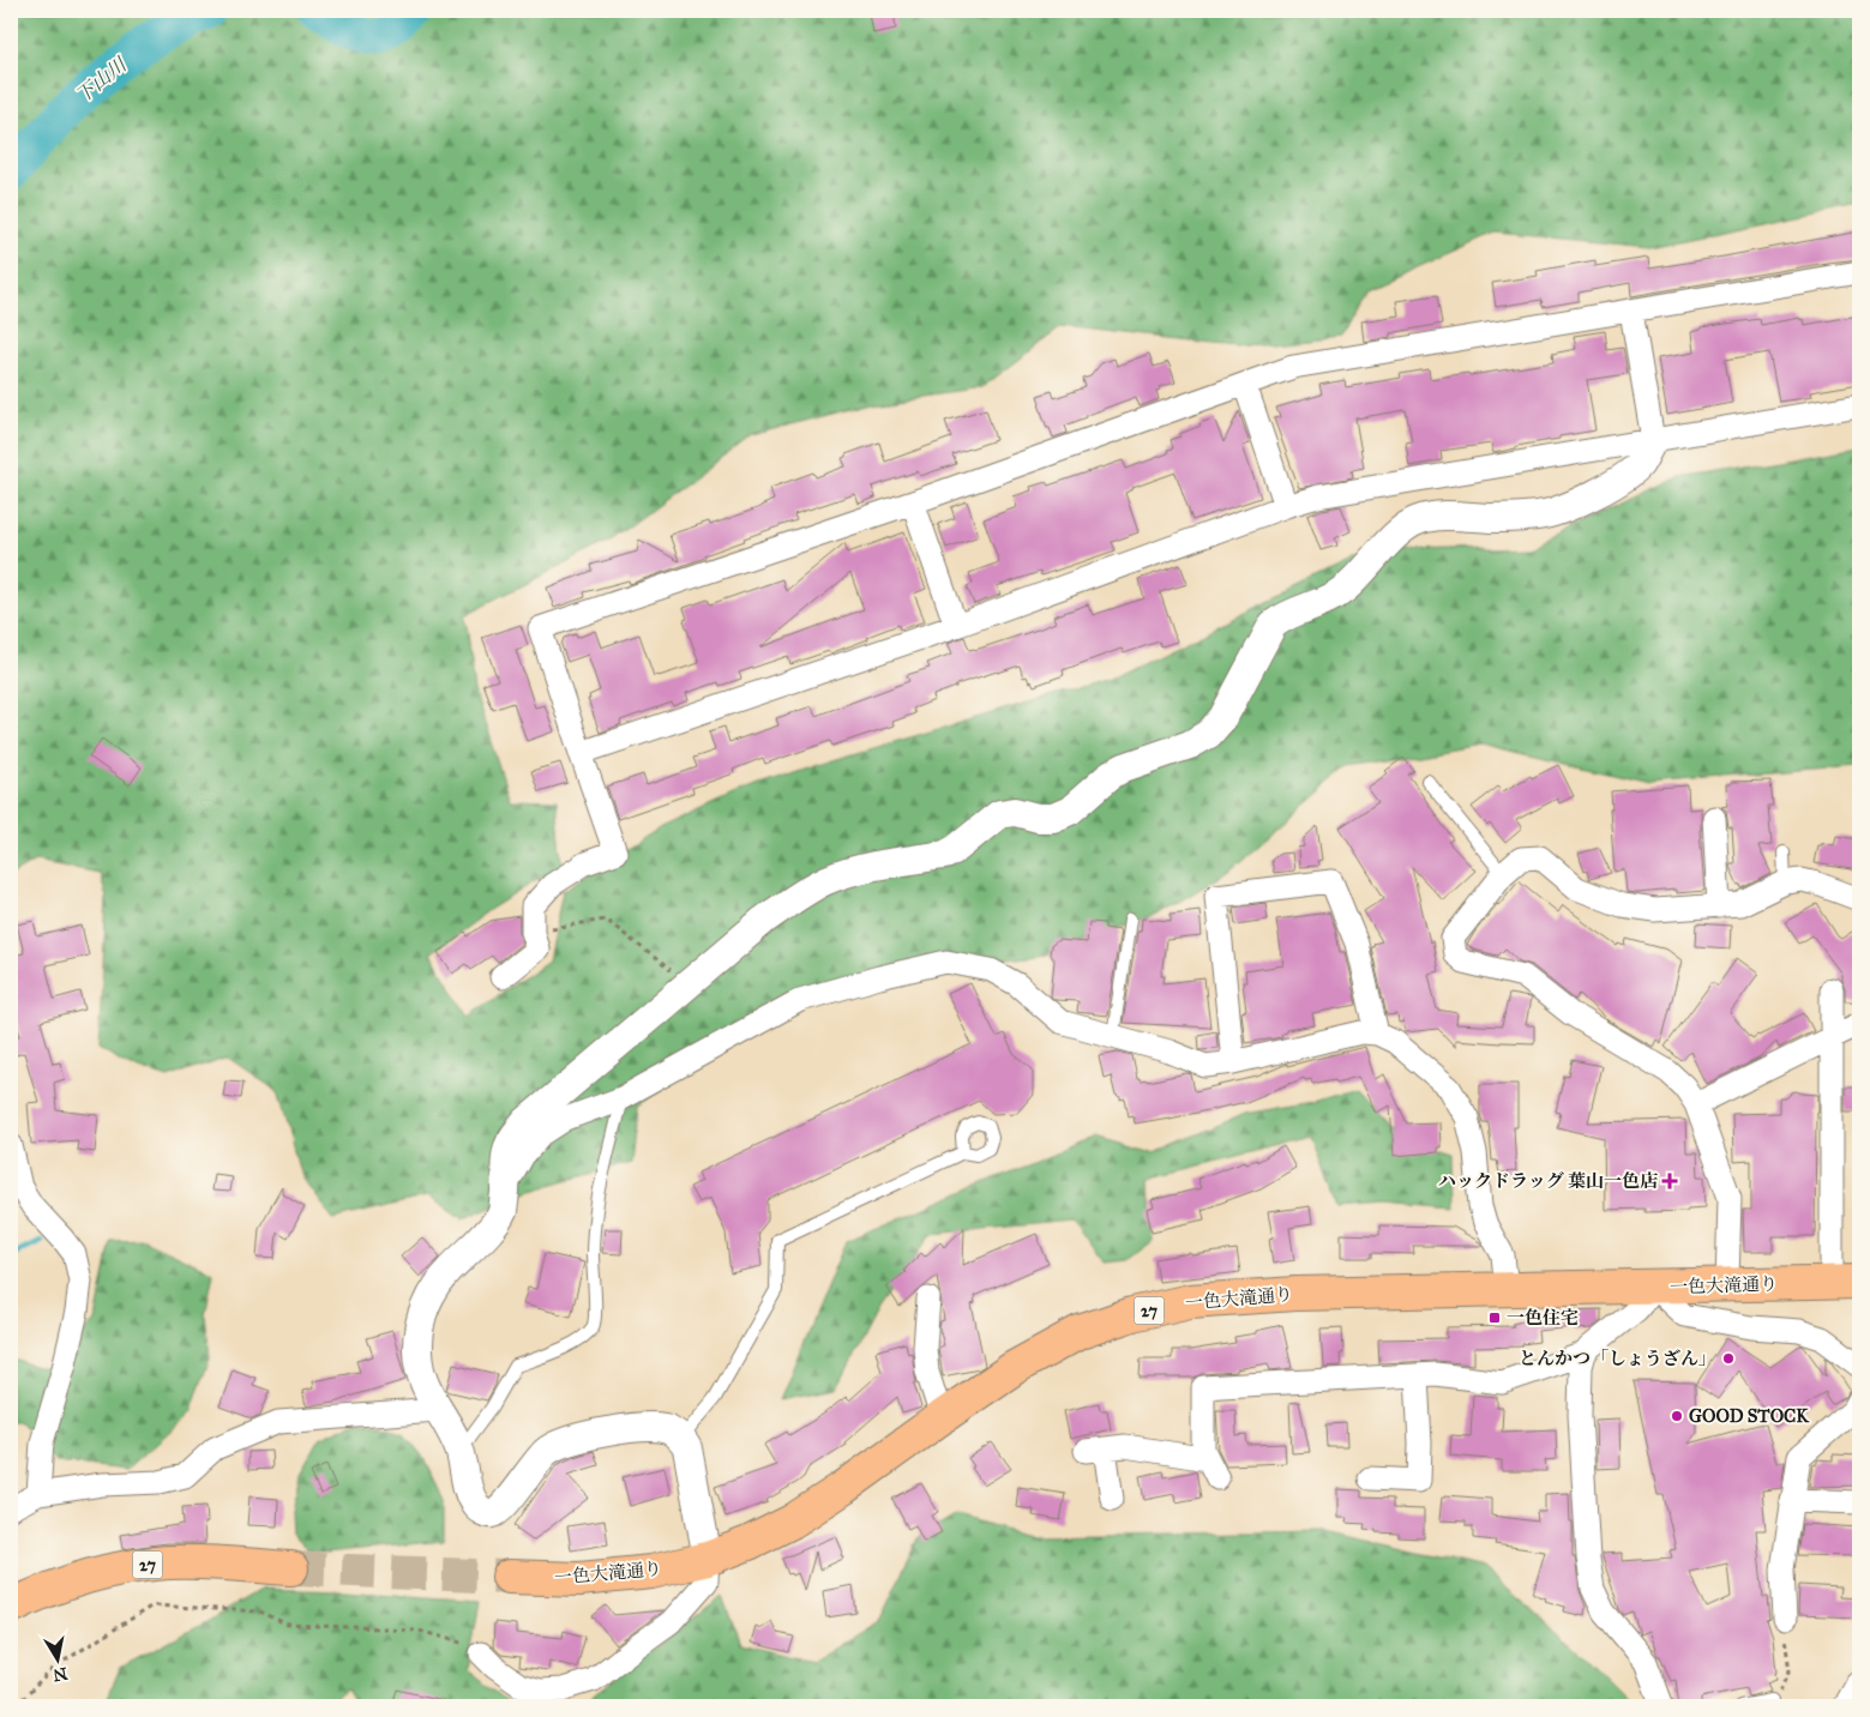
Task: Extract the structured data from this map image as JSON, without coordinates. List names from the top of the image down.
{
  "streets": {
    "main road": ["一色大滝通り", "27"]
  },
  "water": ["下山川"],
  "places": {
    "health": ["ハックドラッグ 葉山一色店"],
    "transit": ["一色住宅"],
    "other": ["とんかつ「しょうざん」", "GOOD STOCK"]
  },
  "north": "bottom"
}
